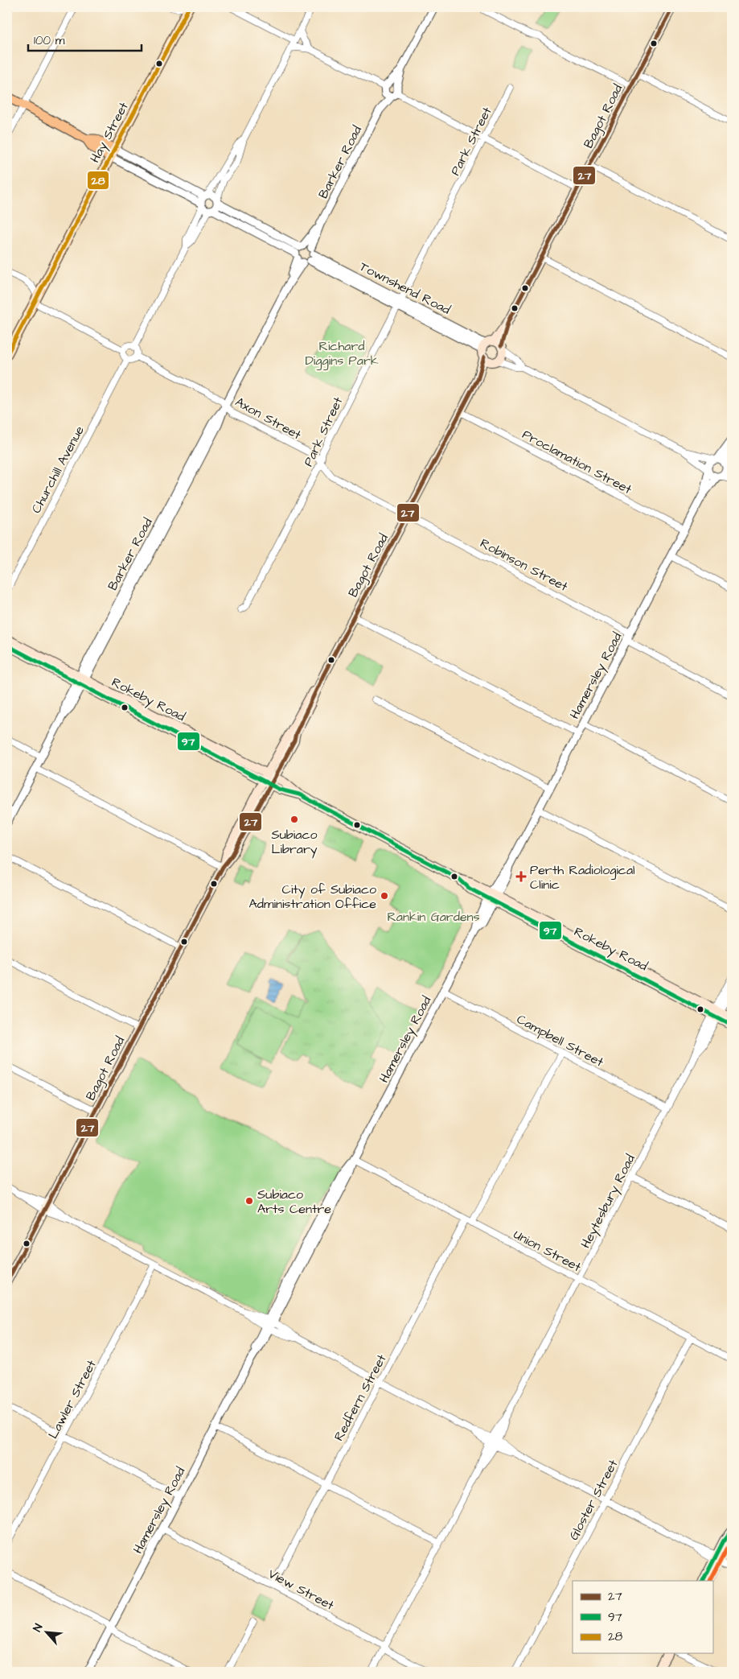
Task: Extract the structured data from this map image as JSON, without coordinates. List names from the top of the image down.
{
  "streets": {
    "main road": ["Bagot Road", "Hay Street", "Rokeby Road"],
    "street": [
      "Park Street",
      "Barker Road",
      "Townshend Road",
      "Axon Street",
      "Proclamation Street",
      "Churchill Avenue",
      "Robinson Street",
      "Hamersley Road",
      "Campbell Street",
      "Heytesbury Road",
      "Union Street",
      "Redfern Street",
      "Lawler Street",
      "Gloster Street",
      "View Street"
    ]
  },
  "crossings": [
    ["Bagot Road", "Townshend Road"],
    ["Bagot Road", "Axon Street"],
    ["Bagot Road", "Proclamation Street"],
    ["Bagot Road", "Robinson Street"],
    ["Bagot Road", "Rokeby Road"],
    ["Park Street", "Townshend Road"],
    ["Park Street", "Axon Street"],
    ["Barker Road", "Townshend Road"],
    ["Barker Road", "Axon Street"],
    ["Barker Road", "Rokeby Road"],
    ["Townshend Road", "Hamersley Road"],
    ["Axon Street", "Churchill Avenue"],
    ["Axon Street", "Robinson Street"],
    ["Proclamation Street", "Hamersley Road"],
    ["Robinson Street", "Hamersley Road"],
    ["Hamersley Road", "Rokeby Road"],
    ["Hamersley Road", "Campbell Street"],
    ["Hamersley Road", "Union Street"],
    ["Hamersley Road", "View Street"],
    ["Rokeby Road", "Heytesbury Road"],
    ["Campbell Street", "Heytesbury Road"],
    ["Heytesbury Road", "Union Street"],
    ["Heytesbury Road", "View Street"],
    ["Union Street", "Redfern Street"],
    ["Union Street", "Gloster Street"],
    ["Redfern Street", "View Street"]
  ],
  "parks": ["Richard Diggins Park", "Rankin Gardens"],
  "places": {
    "other": ["Subiaco Library", "City of Subiaco Administration Office", "Subiaco Arts Centre"],
    "health": ["Perth Radiological Clinic"]
  },
  "lines": ["transit line 27", "transit line 28", "transit line 97"],
  "legend": ["27", "97", "28"],
  "scale_bar": "100 m",
  "north": "top left"
}
